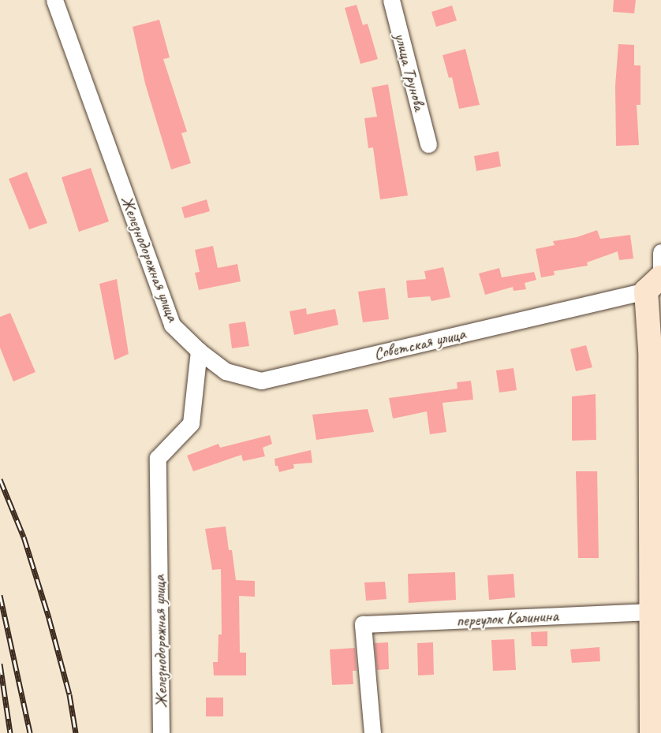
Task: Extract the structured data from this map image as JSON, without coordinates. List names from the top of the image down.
{
  "streets": {
    "street": [
      "улица Трунова",
      "Железнодорожная улица",
      "Советская улица",
      "переулок Калинина"
    ]
  },
  "crossings": [
    ["Железнодорожная улица", "Советская улица"]
  ]
}
